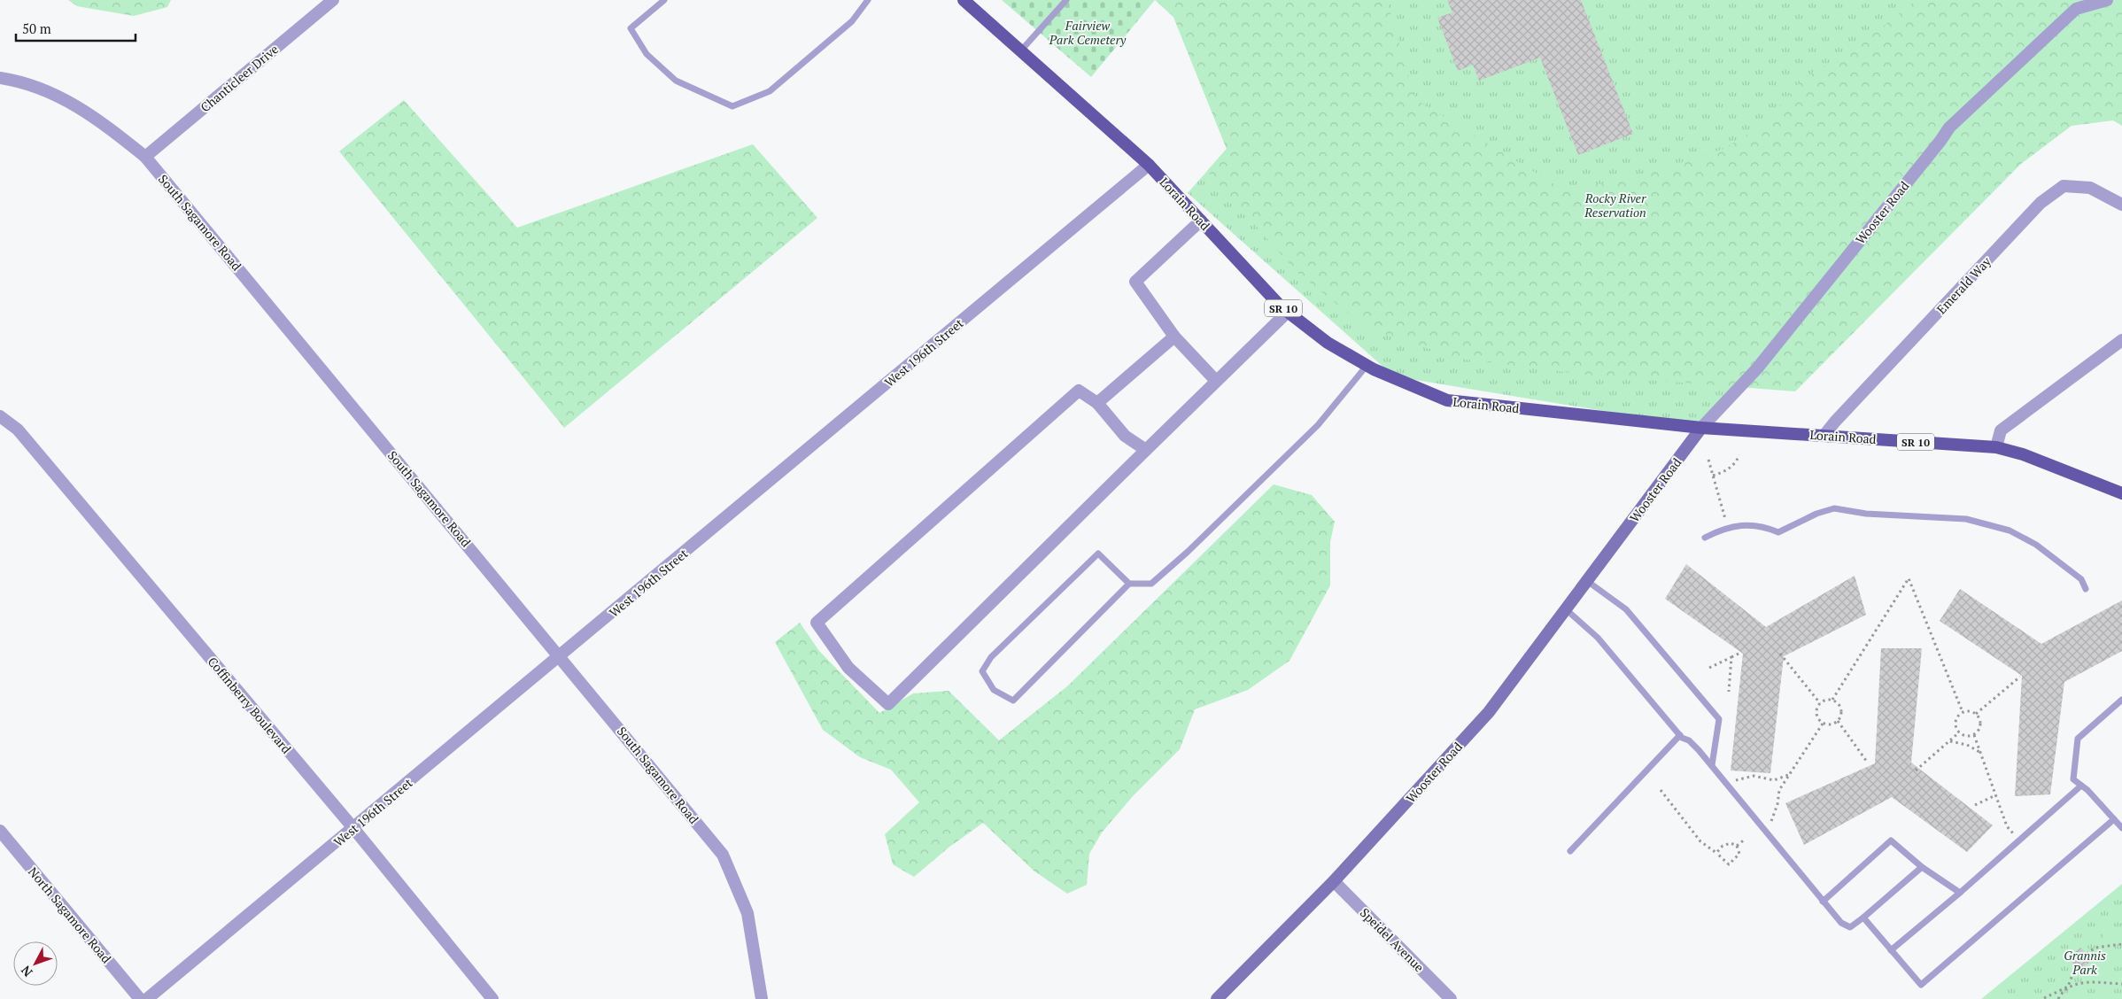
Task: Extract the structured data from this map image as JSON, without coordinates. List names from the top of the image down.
{
  "streets": {
    "main road": ["Lorain Road", "Wooster Road", "SR 10"],
    "street": [
      "Chanticleer Drive",
      "South Sagamore Road",
      "Emerald Way",
      "West 196th Street",
      "Coffinberry Boulevard",
      "North Sagamore Road",
      "Speidel Avenue"
    ]
  },
  "crossings": [
    ["Chanticleer Drive", "South Sagamore Road"],
    ["Lorain Road", "Wooster Road"],
    ["Lorain Road", "Emerald Way"],
    ["Lorain Road", "West 196th Street"],
    ["Wooster Road", "Speidel Avenue"],
    ["South Sagamore Road", "West 196th Street"],
    ["West 196th Street", "Coffinberry Boulevard"]
  ],
  "parks": ["Fairview Park Cemetery", "Rocky River Reservation", "Grannis Park"],
  "scale_bar": "50 m",
  "north": "bottom left"
}
